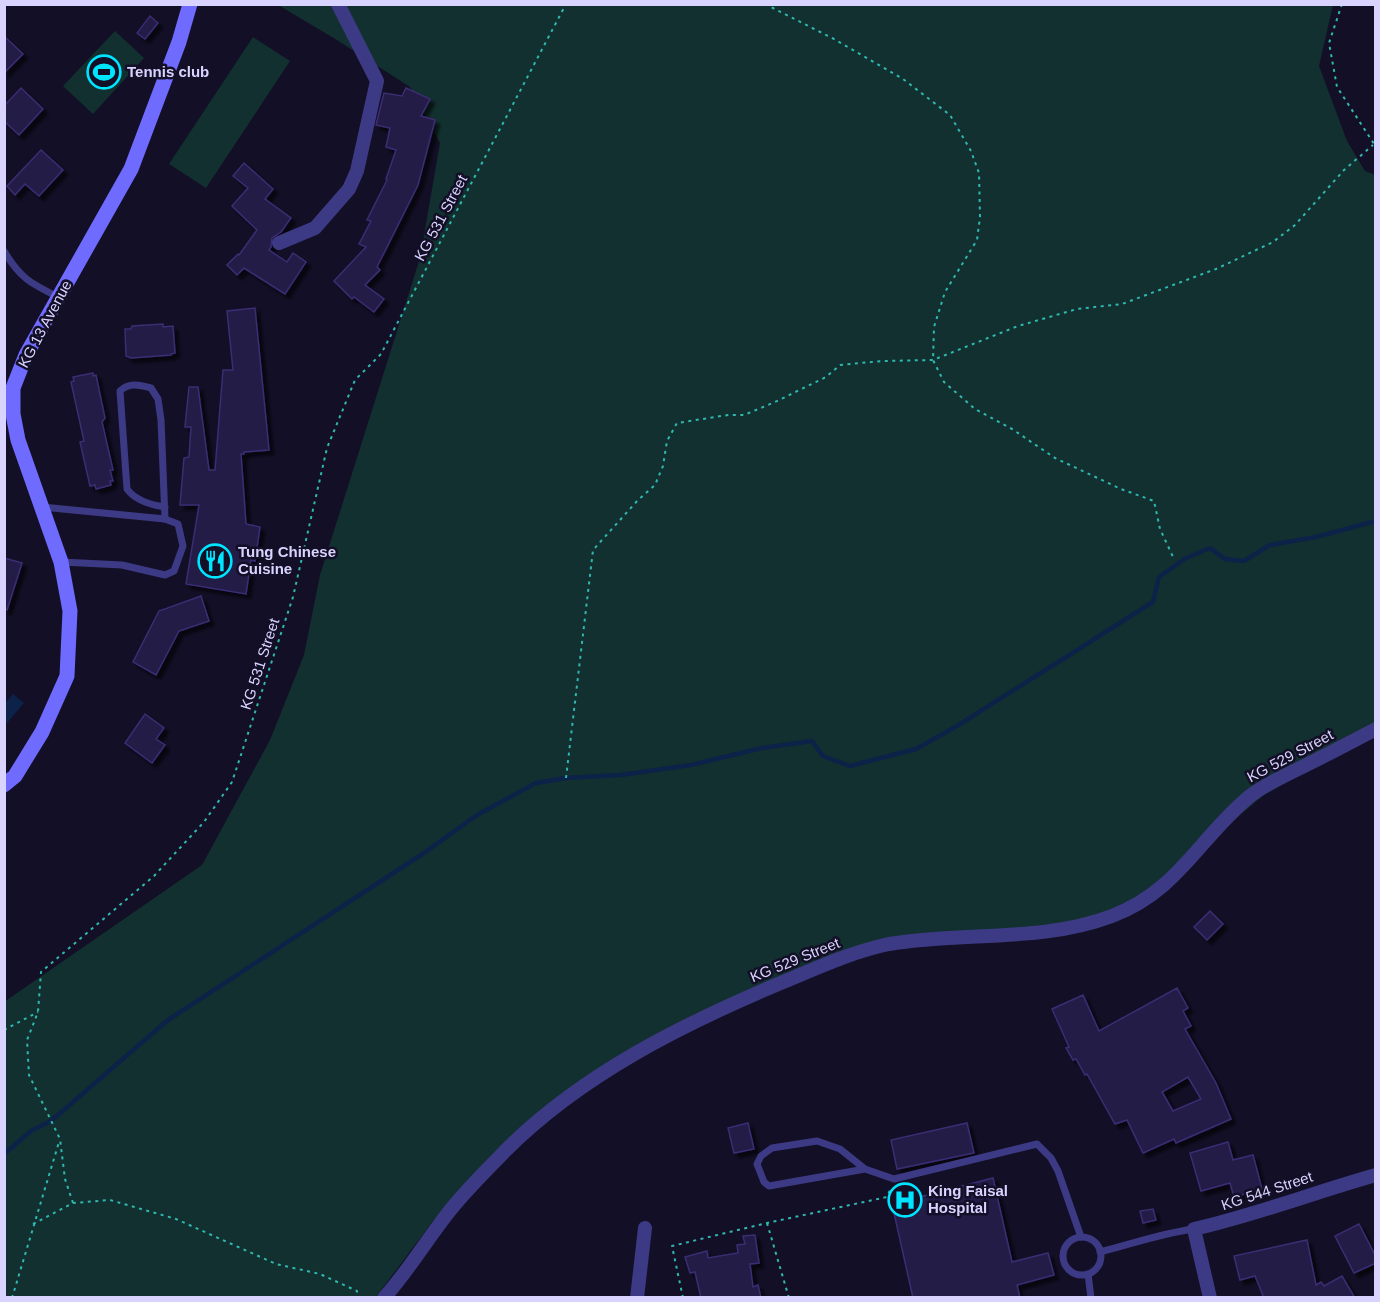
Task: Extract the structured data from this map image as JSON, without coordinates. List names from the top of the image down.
{
  "streets": {
    "street": ["KG 13 Avenue", "KG 529 Street", "KG 544 Street"],
    "path": ["KG 531 Street"]
  },
  "places": {
    "sports": ["Tennis club"],
    "restaurant": ["Tung Chinese Cuisine"],
    "hospital": ["King Faisal Hospital"]
  }
}
